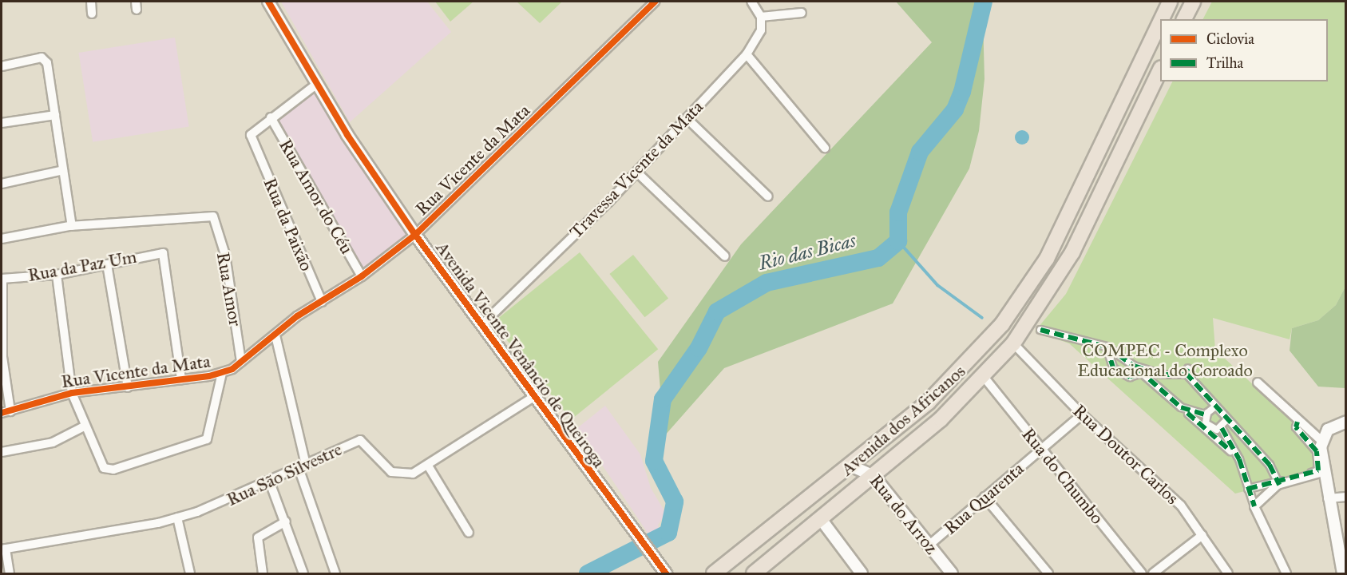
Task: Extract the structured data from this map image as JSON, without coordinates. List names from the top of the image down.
{
  "streets": {
    "main road": ["Avenida dos Africanos"],
    "street": [
      "Rua Vicente da Mata",
      "Travessa Vicente da Mata",
      "Rua Amor do Céu",
      "Rua da Paixão",
      "Rua da Paz Um",
      "Rua Amor",
      "Avenida Vicente Venâncio de Queiroga",
      "Rua Doutor Carlos",
      "Rua São Silvestre",
      "Rua do Chumbo",
      "Rua Quarenta",
      "Rua do Arroz"
    ]
  },
  "crossings": [
    ["Rua Vicente da Mata", "Rua Amor do Céu"],
    ["Rua Vicente da Mata", "Rua da Paixão"],
    ["Rua Vicente da Mata", "Rua da Paz Um"],
    ["Rua Vicente da Mata", "Rua Amor"],
    ["Rua Vicente da Mata", "Avenida Vicente Venâncio de Queiroga"],
    ["Travessa Vicente da Mata", "Avenida Vicente Venâncio de Queiroga"],
    ["Rua Amor do Céu", "Rua da Paixão"],
    ["Rua Amor do Céu", "Avenida Vicente Venâncio de Queiroga"],
    ["Avenida Vicente Venâncio de Queiroga", "Rua São Silvestre"],
    ["Avenida dos Africanos", "Rua Doutor Carlos"],
    ["Avenida dos Africanos", "Rua do Chumbo"],
    ["Avenida dos Africanos", "Rua do Arroz"],
    ["Rua Doutor Carlos", "Rua Quarenta"],
    ["Rua do Chumbo", "Rua Quarenta"],
    ["Rua Quarenta", "Rua do Arroz"]
  ],
  "water": ["Rio das Bicas"],
  "parks": ["COMPEC - Complexo Educacional do Coroado"],
  "legend": ["Ciclovia", "Trilha"]
}
